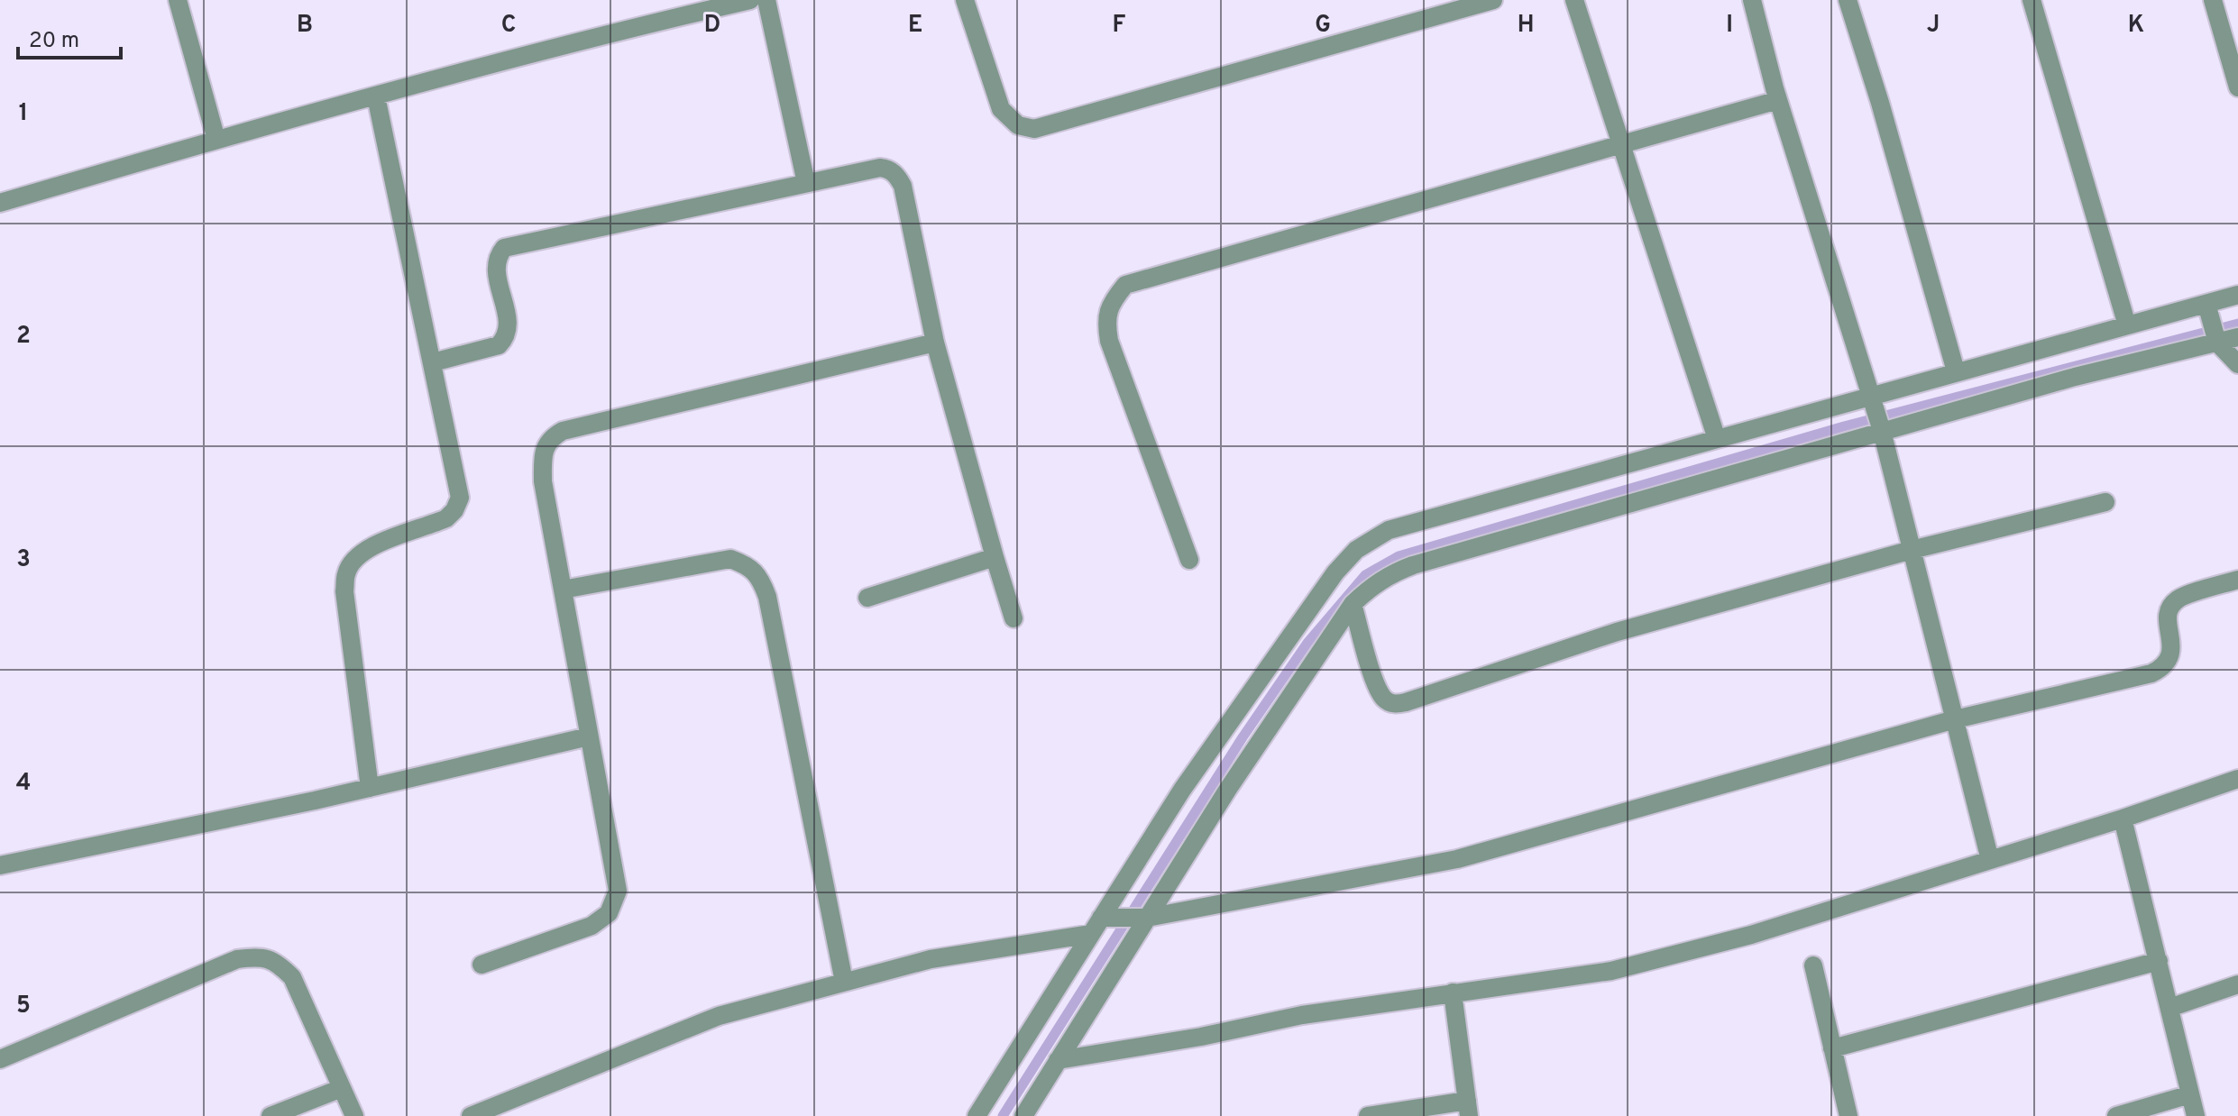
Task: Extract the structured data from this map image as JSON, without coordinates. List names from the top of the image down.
{
  "scale_bar": "20 m",
  "grid": {
    "columns": [
      "B",
      "C",
      "D",
      "E",
      "F",
      "G",
      "H",
      "I",
      "J",
      "K"
    ],
    "rows": [
      "1",
      "2",
      "3",
      "4",
      "5"
    ]
  }
}
